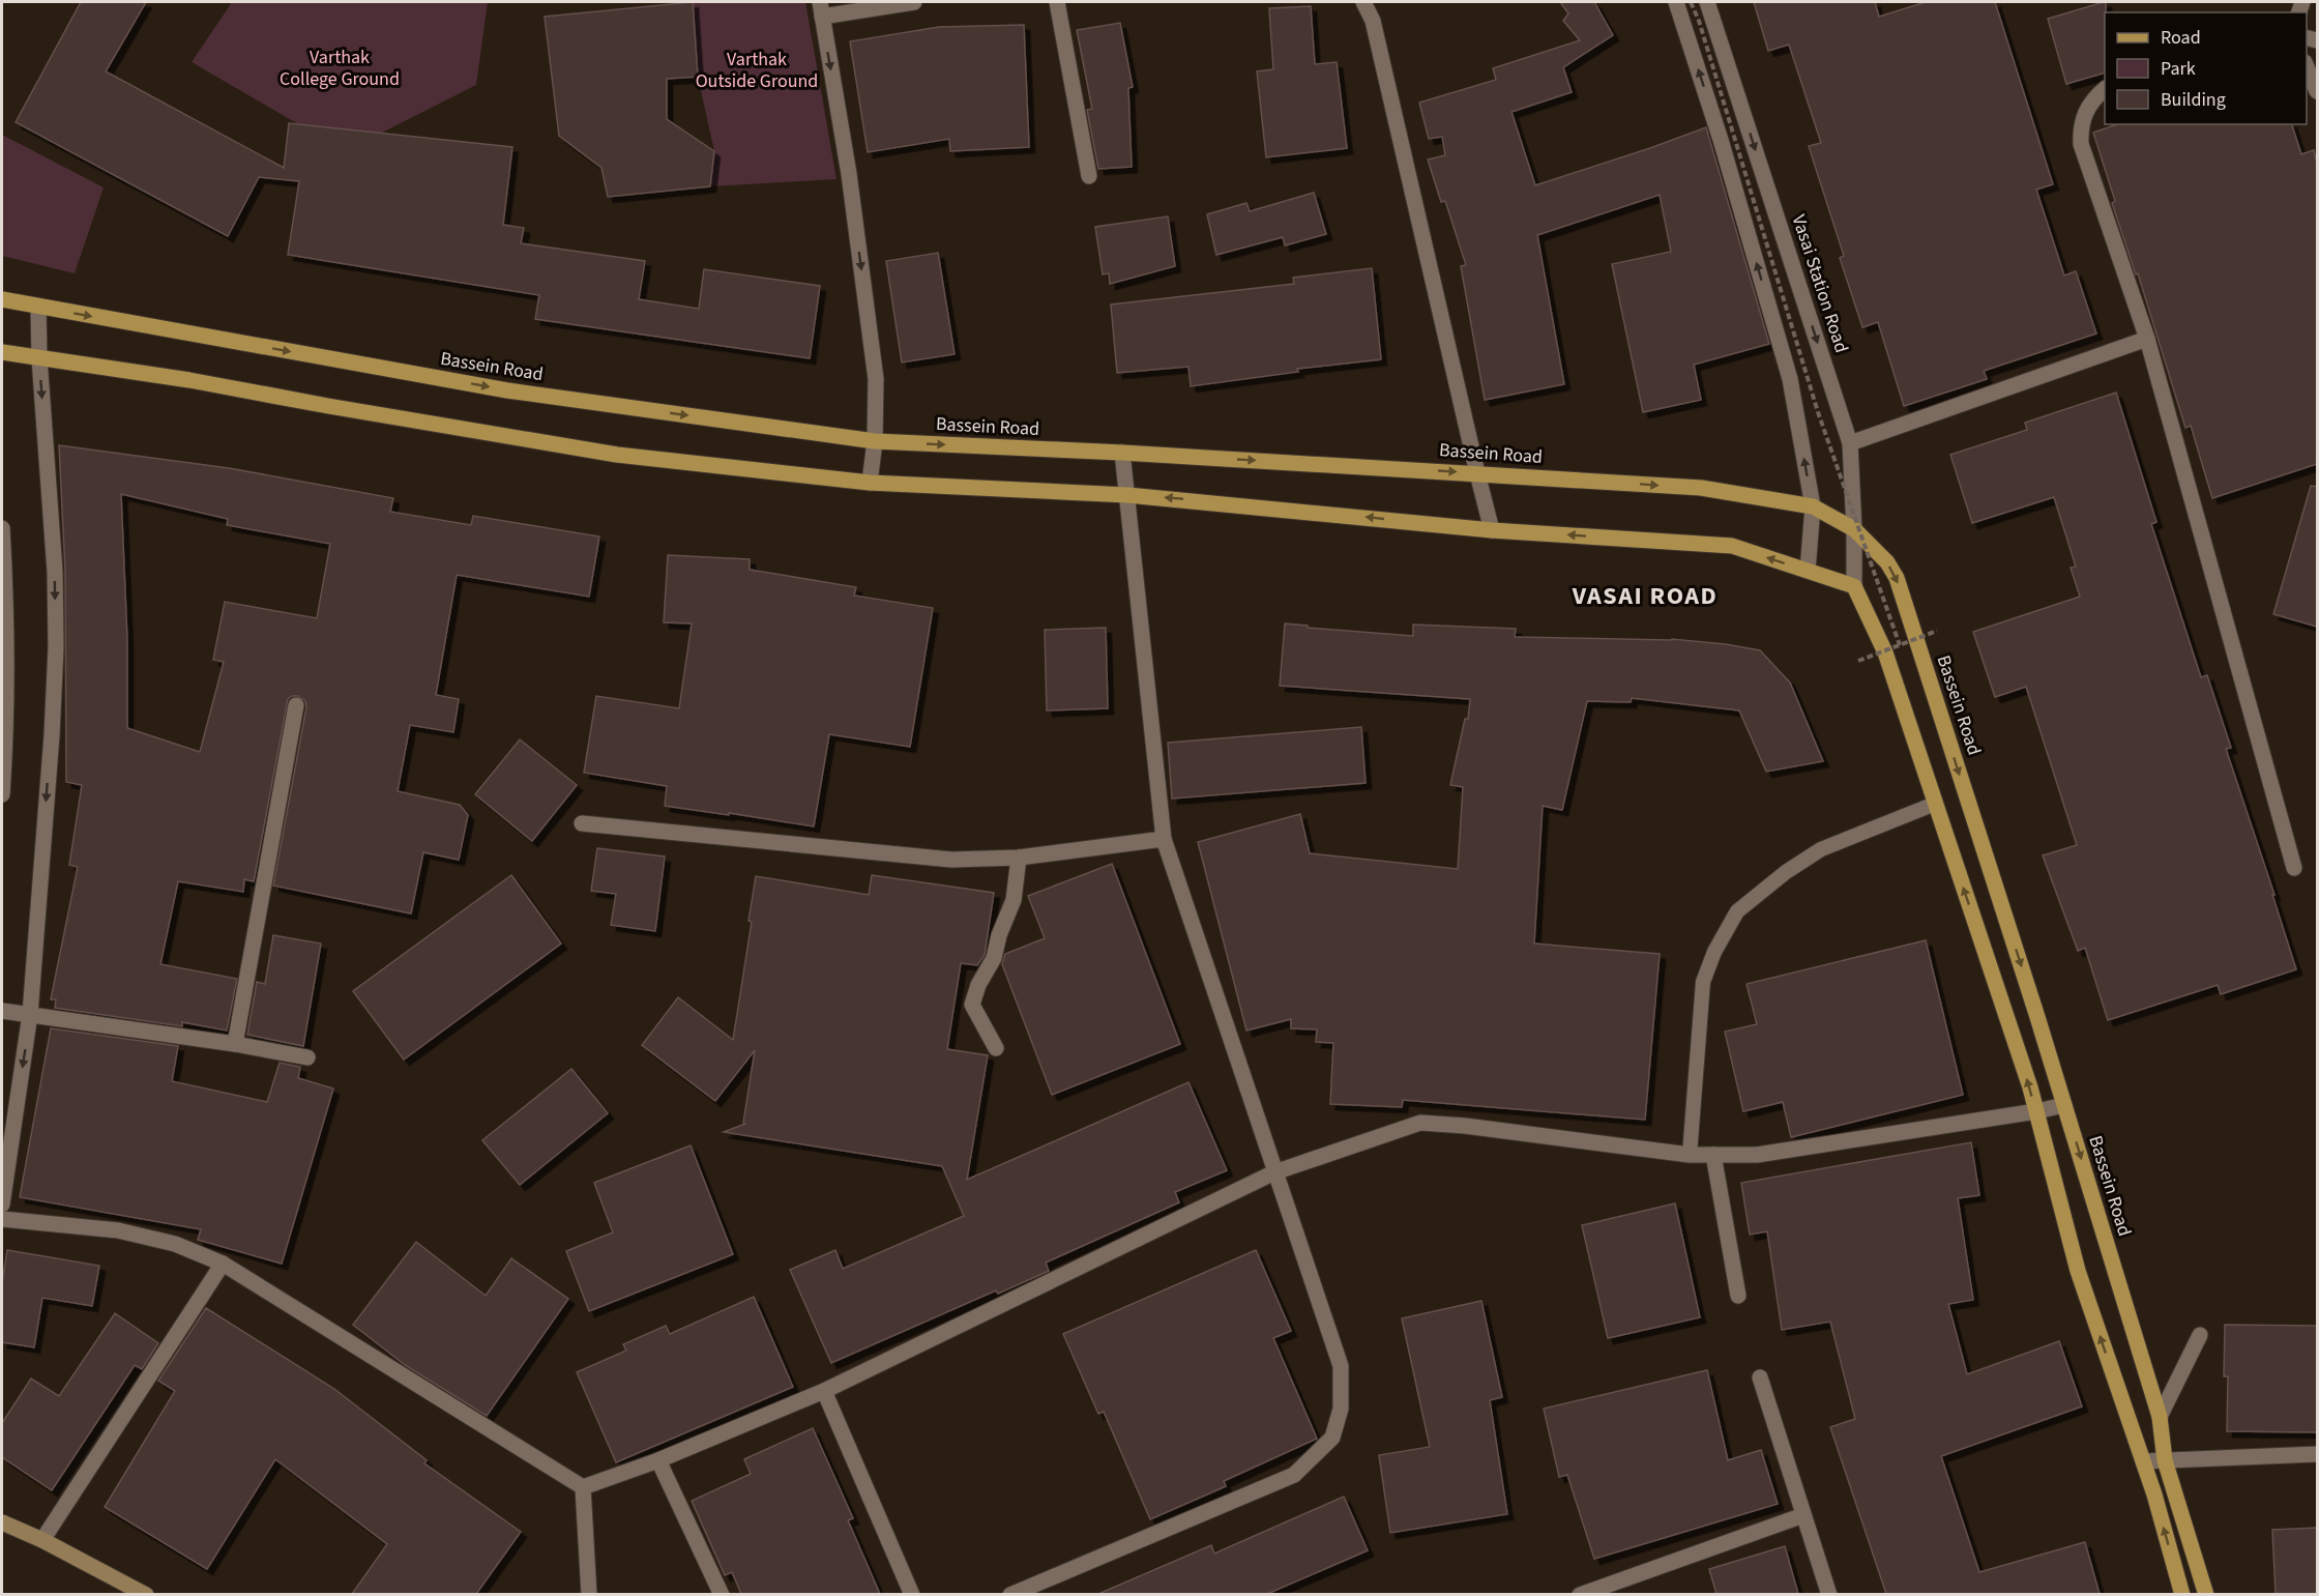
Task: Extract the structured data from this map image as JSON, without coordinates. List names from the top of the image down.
{
  "streets": {
    "main road": ["Bassein Road"],
    "street": ["Vasai Station Road"]
  },
  "crossings": [
    ["Vasai Station Road", "Bassein Road"]
  ],
  "districts": ["VASAI ROAD"],
  "parks": ["Varthak College Ground", "Varthak Outside Ground"],
  "legend": ["Road", "Park", "Building"]
}
